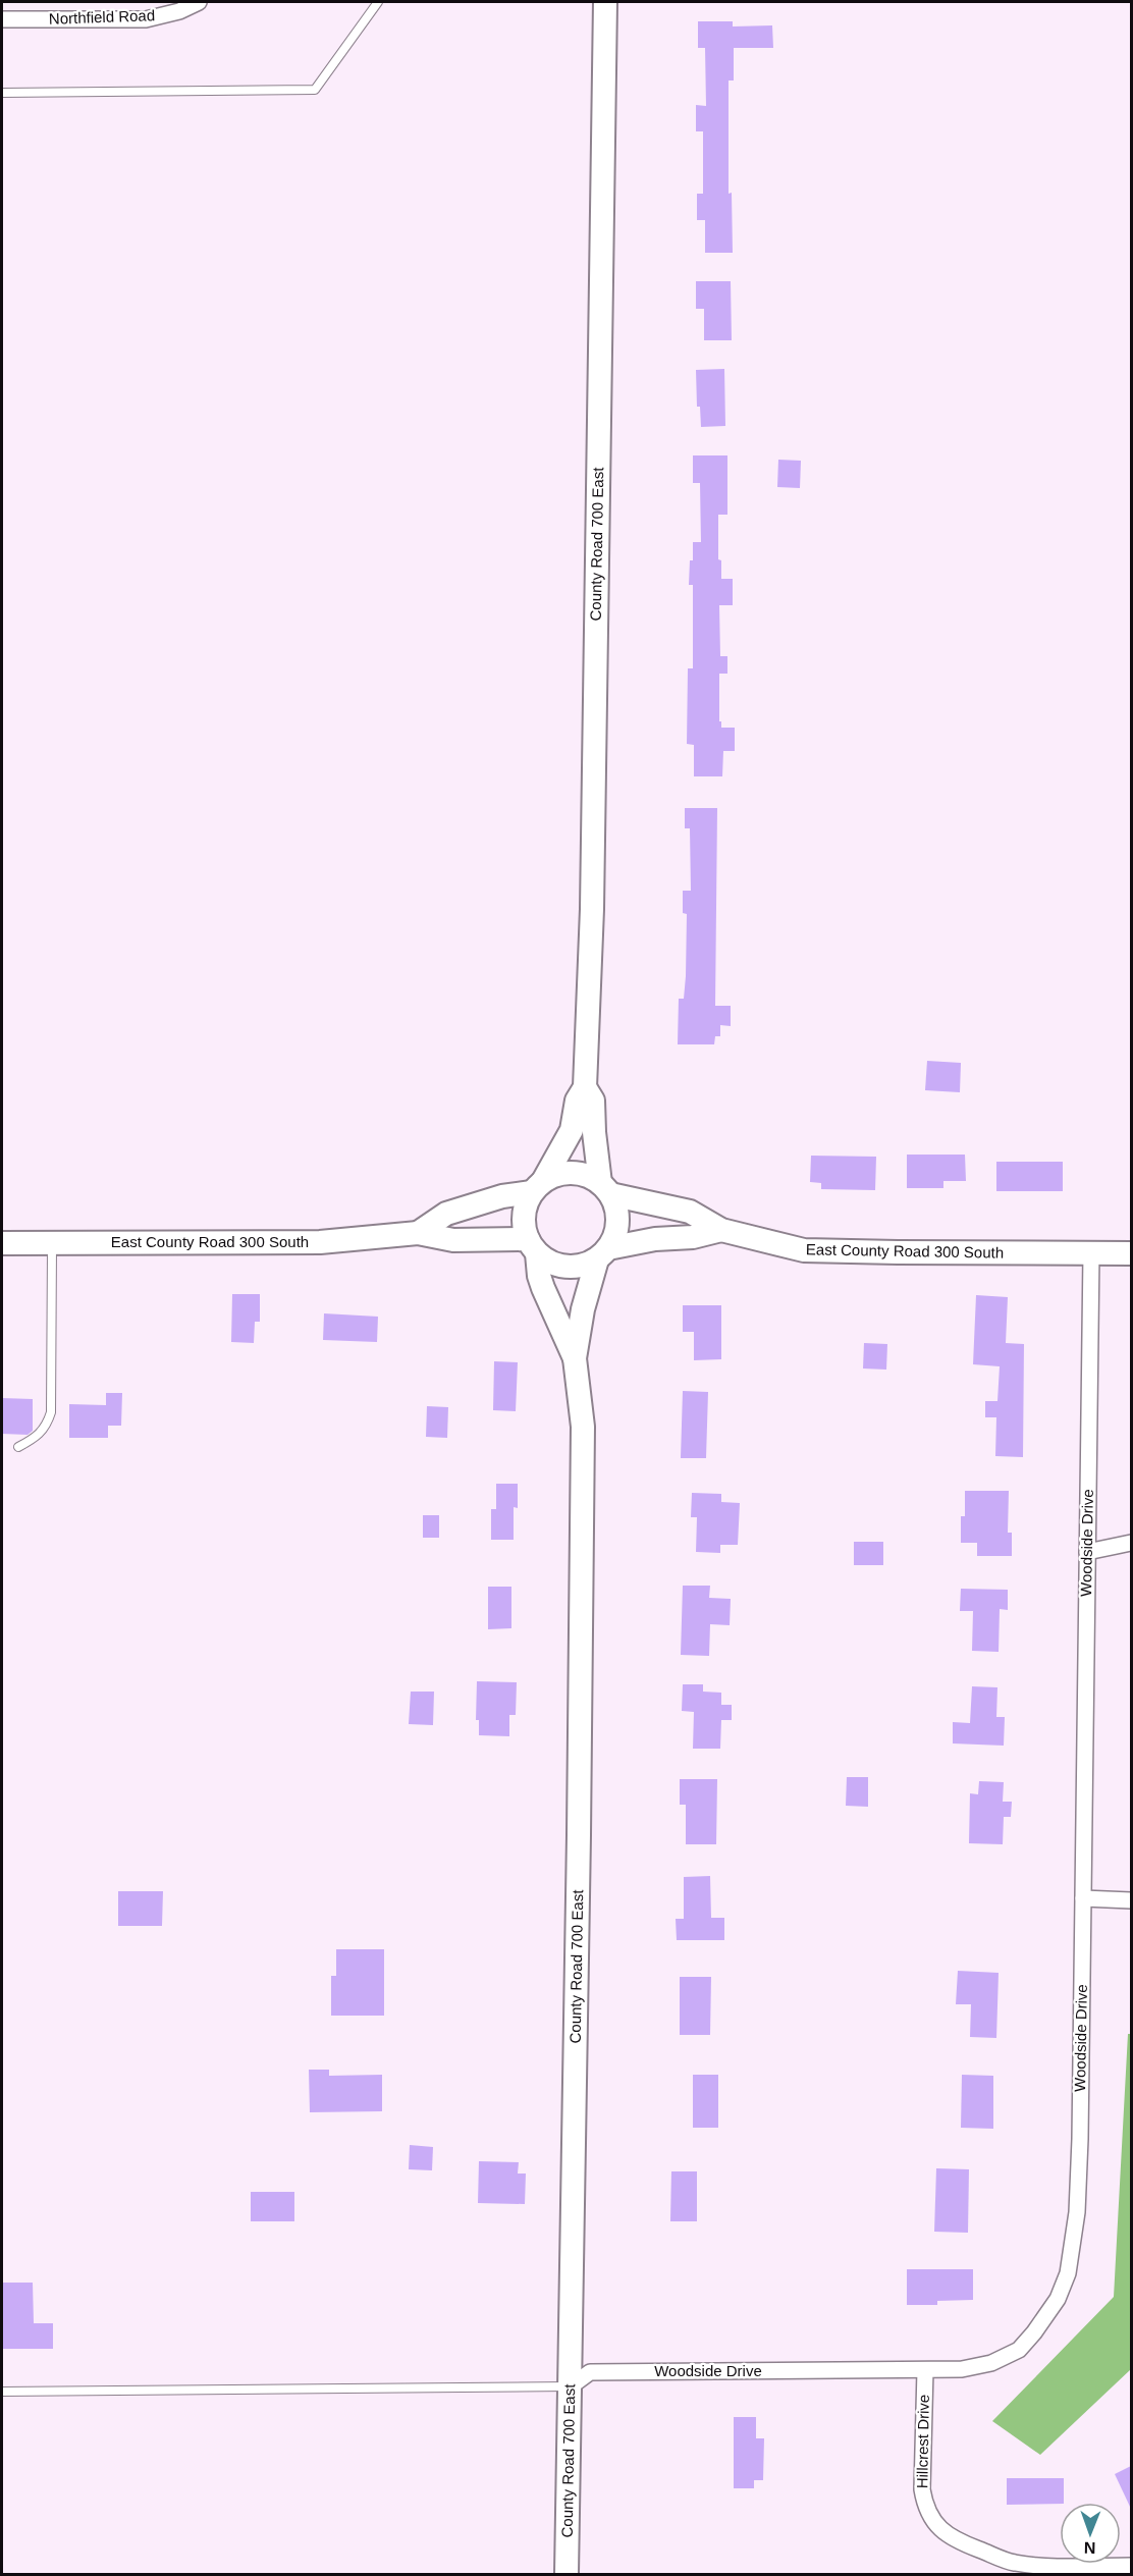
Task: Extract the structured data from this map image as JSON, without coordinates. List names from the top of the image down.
{
  "streets": {
    "main road": ["County Road 700 East", "East County Road 300 South"],
    "street": ["Northfield Road", "Woodside Drive", "Hillcrest Drive"]
  },
  "crossings": [
    ["County Road 700 East", "East County Road 300 South"],
    ["County Road 700 East", "Woodside Drive"],
    ["East County Road 300 South", "Woodside Drive"],
    ["Woodside Drive", "Hillcrest Drive"]
  ],
  "north": "bottom"
}
